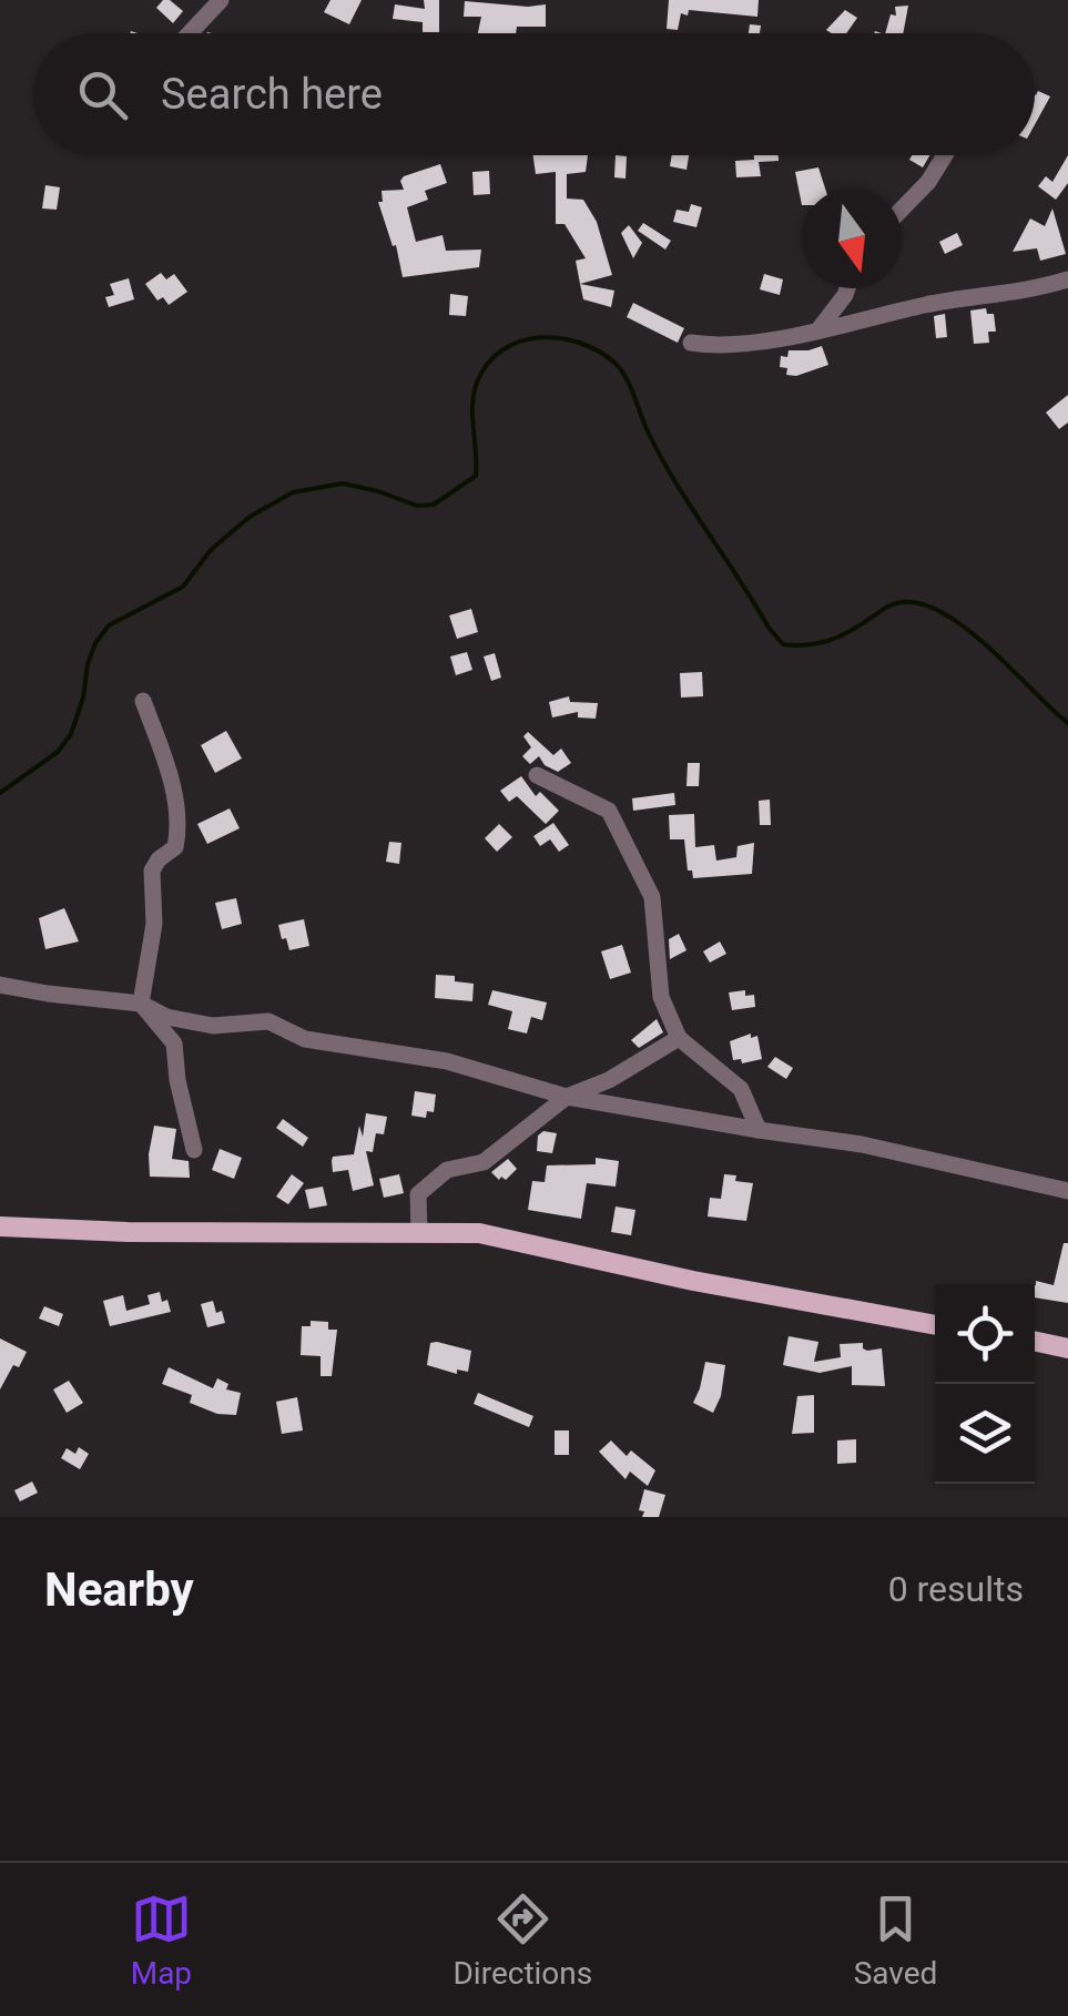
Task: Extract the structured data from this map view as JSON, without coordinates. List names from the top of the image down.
{
  "north": "bottom",
  "page": {
    "search": "Search here",
    "heading": ["Nearby", "0 results"],
    "nav": ["Map", "Directions", "Saved"]
  }
}
